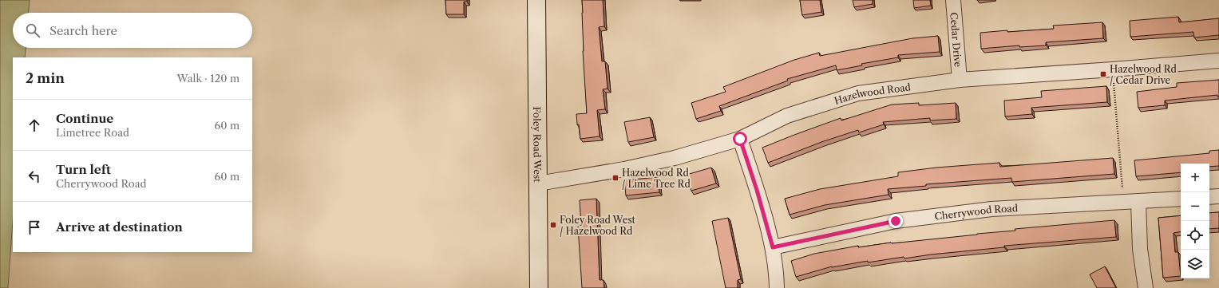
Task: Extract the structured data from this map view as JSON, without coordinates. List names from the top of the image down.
{
  "streets": {
    "main road": ["Foley Road West"],
    "street": ["Cedar Drive", "Hazelwood Road", "Cherrywood Road"]
  },
  "crossings": [
    ["Cedar Drive", "Hazelwood Road"],
    ["Hazelwood Road", "Foley Road West"]
  ],
  "places": {
    "transit": ["Hazelwood Rd / Cedar Drive", "Hazelwood Rd / Lime Tree Rd", "Foley Road West / Hazelwood Rd"]
  },
  "page": {
    "search": "Search here",
    "heading": ["2 min", "Walk · 120 m"],
    "list": [
      ["Continue", "Limetree Road", "60 m"],
      ["Turn left", "Cherrywood Road", "60 m"],
      "Arrive at destination"
    ],
    "map_buttons": ["+", "−"]
  }
}
